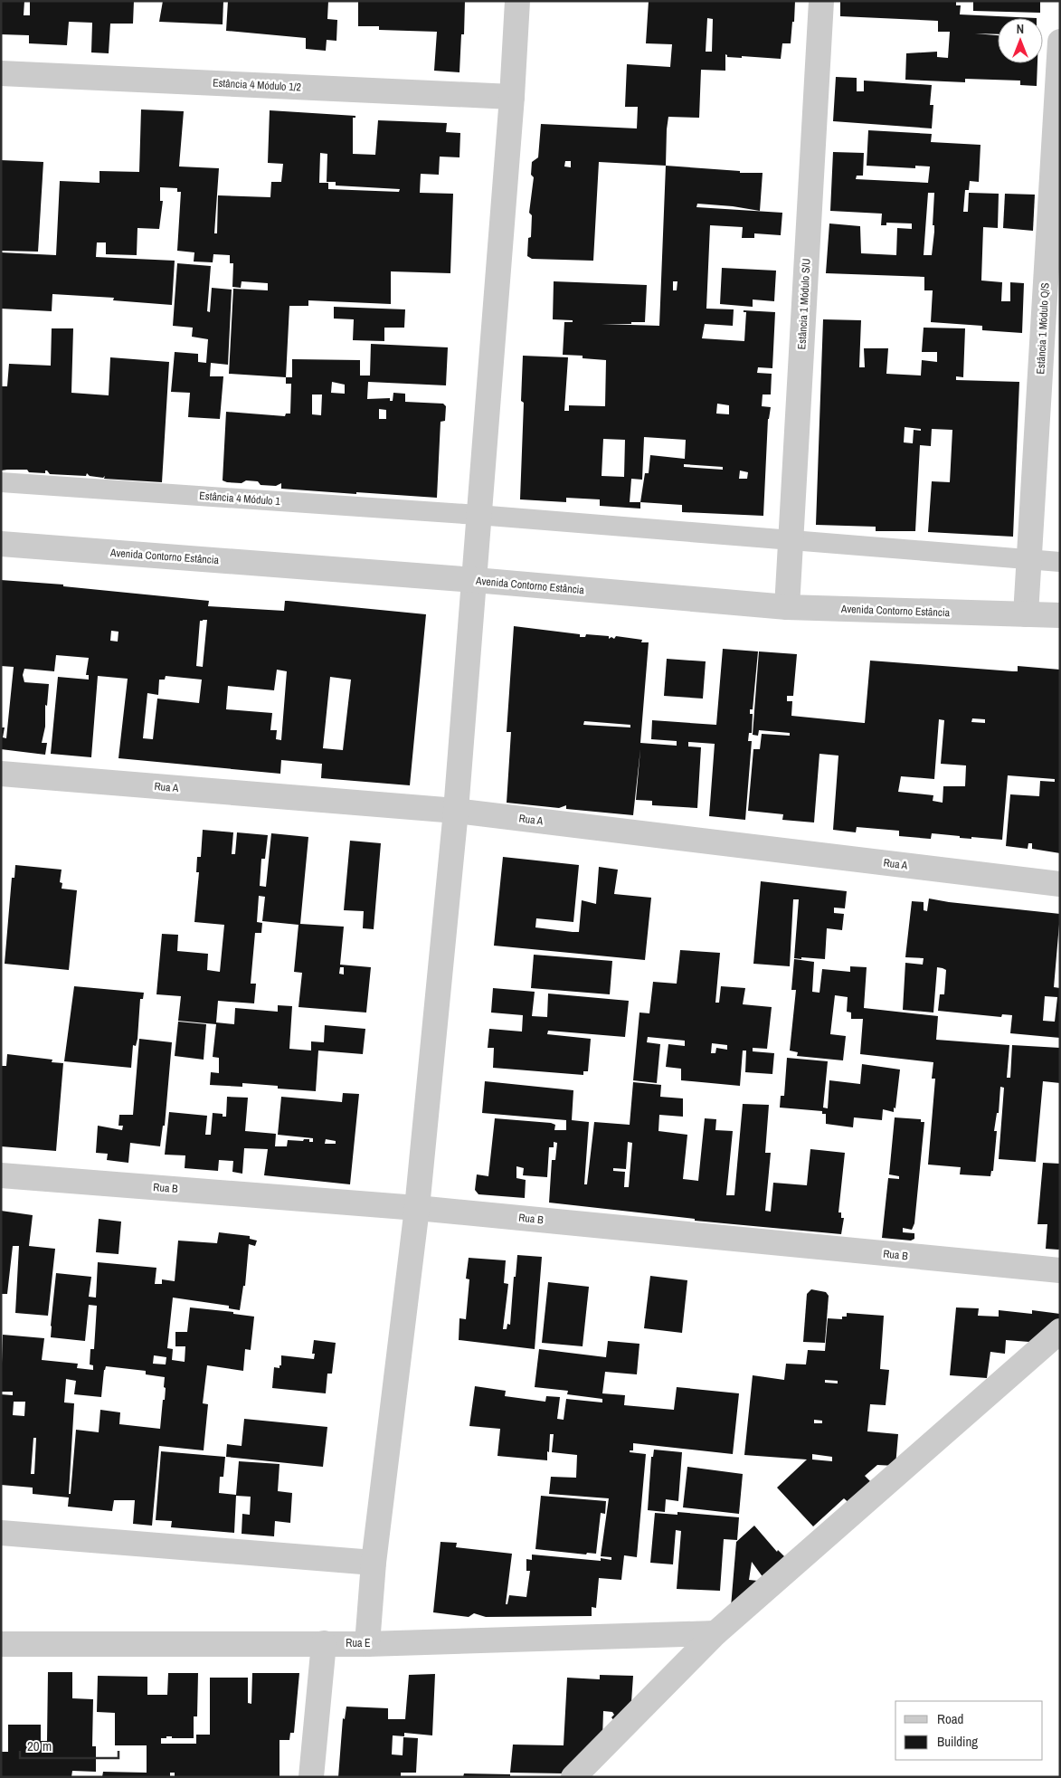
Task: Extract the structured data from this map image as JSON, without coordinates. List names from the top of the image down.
{
  "streets": {
    "street": [
      "Estância 4 Módulo 1/2",
      "Estância 1 Módulo S/U",
      "Estância 1 Módulo Q/S",
      "Avenida Contorno Estância",
      "Rua A",
      "Rua B",
      "Rua E"
    ],
    "lane": ["Estância 4 Módulo 1"]
  },
  "crossings": [
    ["Estância 1 Módulo S/U", "Estância 4 Módulo 1"],
    ["Estância 1 Módulo S/U", "Avenida Contorno Estância"],
    ["Estância 1 Módulo Q/S", "Estância 4 Módulo 1"],
    ["Estância 1 Módulo Q/S", "Avenida Contorno Estância"]
  ],
  "legend": ["Road", "Building"],
  "scale_bar": "20 m",
  "north": "top"
}
